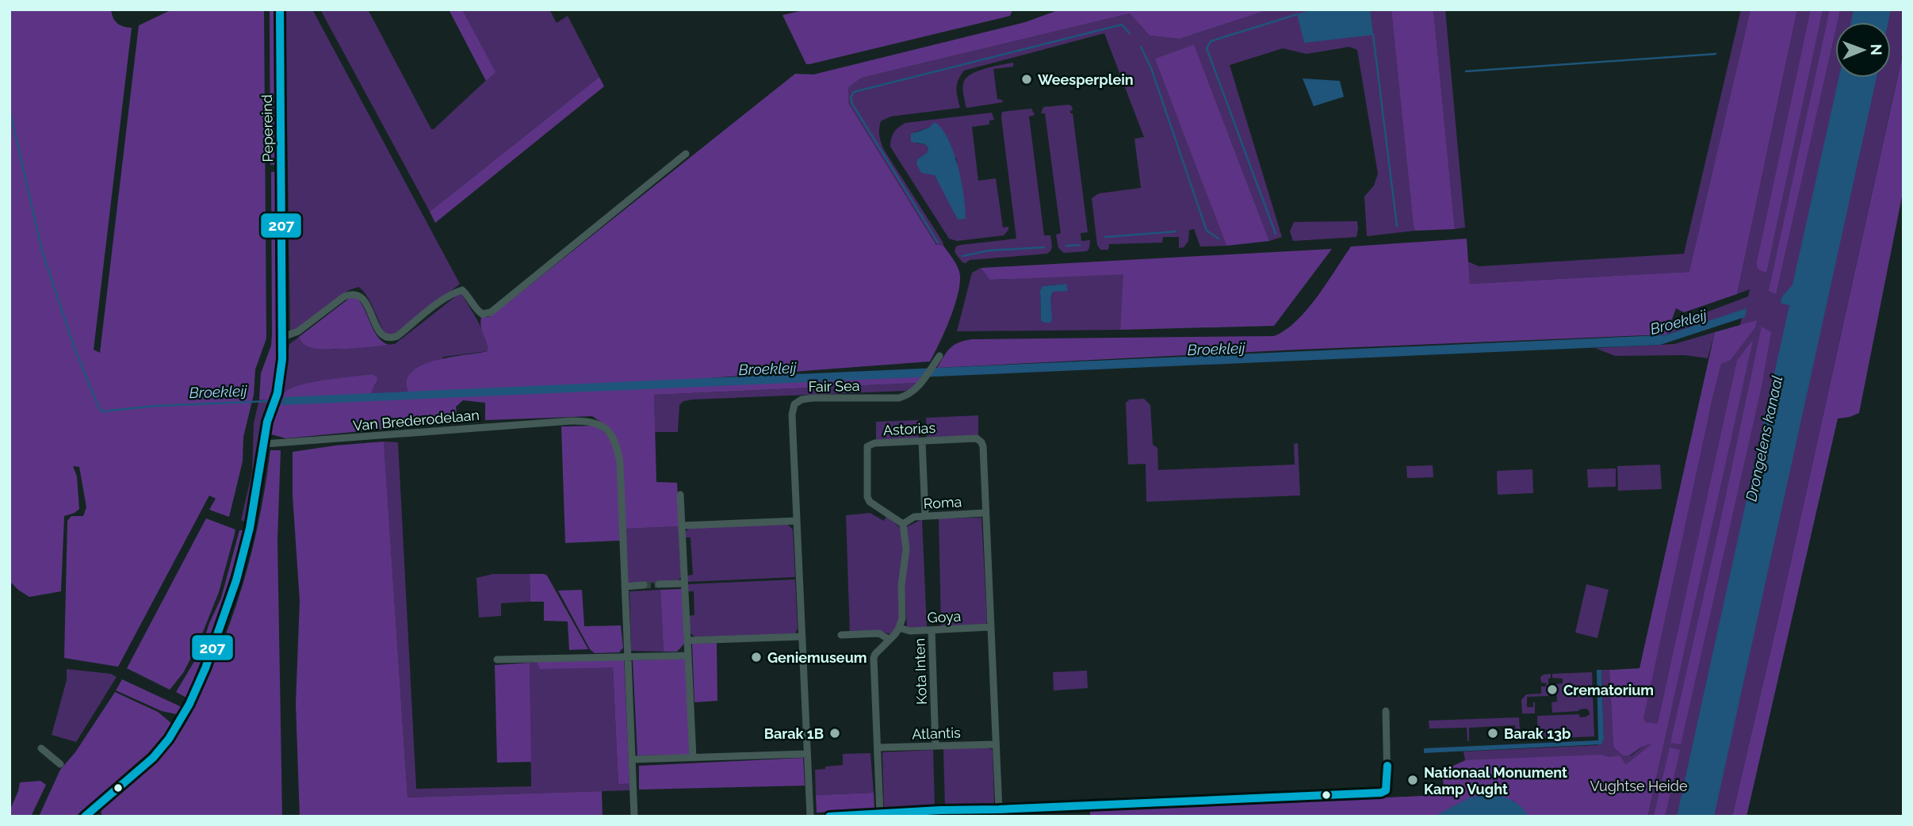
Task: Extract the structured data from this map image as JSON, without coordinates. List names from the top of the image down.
{
  "streets": {
    "main road": ["Pepereind"],
    "street": [
      "Fair Sea",
      "Van Brederodelaan",
      "Astorias",
      "Roma",
      "Goya",
      "Kota Inten",
      "Atlantis"
    ]
  },
  "crossings": [
    ["Pepereind", "Van Brederodelaan"],
    ["Astorias", "Roma"],
    ["Astorias", "Goya"],
    ["Astorias", "Atlantis"],
    ["Goya", "Kota Inten"],
    ["Kota Inten", "Atlantis"]
  ],
  "water": ["Broekleij", "Drongelens kanaal"],
  "parks": ["Vughtse Heide"],
  "places": [
    "Weesperplein",
    "Geniemuseum",
    "Crematorium",
    "Barak 1B",
    "Barak 13b",
    "Nationaal Monument Kamp Vught"
  ],
  "lines": ["transit line 207"],
  "north": "right"
}
